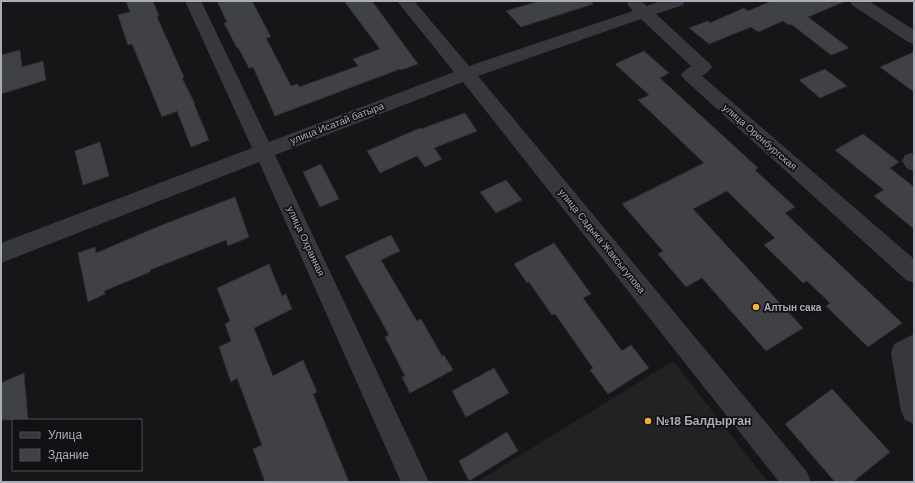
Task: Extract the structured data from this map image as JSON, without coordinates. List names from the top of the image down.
{
  "streets": {
    "street": [
      "улица Исатай батыра",
      "улица Оренбургская",
      "улица Охранная",
      "улица Садыка Жаксыгулова"
    ]
  },
  "crossings": [
    ["улица Исатай батыра", "улица Оренбургская"],
    ["улица Исатай батыра", "улица Охранная"],
    ["улица Исатай батыра", "улица Садыка Жаксыгулова"]
  ],
  "places": ["Алтын сака", "№18 Балдырган"],
  "legend": ["Улица", "Здание"]
}
